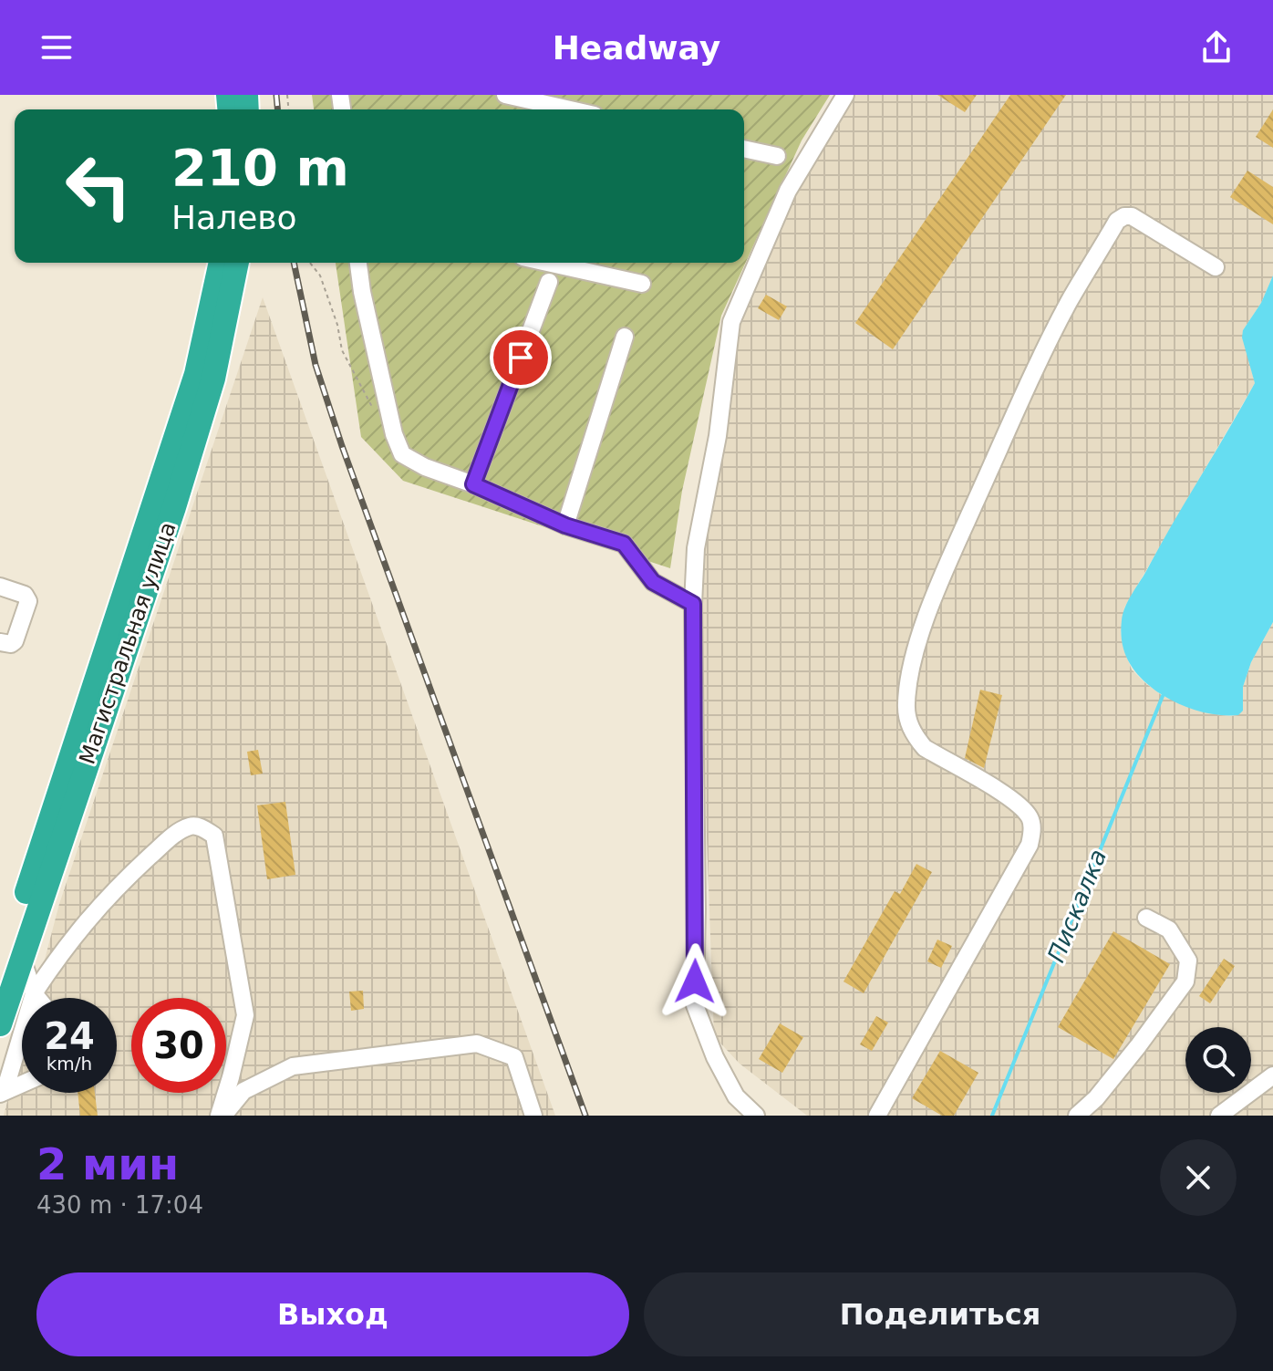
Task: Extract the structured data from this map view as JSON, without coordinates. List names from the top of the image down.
{
  "streets": {
    "highway": ["Магистральная улица"]
  },
  "water": ["Пискалка"],
  "page": {
    "header": "Headway",
    "turn": ["210 m", "Налево"],
    "speed": "24 km/h",
    "limit": "30",
    "heading": ["2 мин", "430 m · 17:04"],
    "buttons": ["Выход", "Поделиться"]
  }
}
